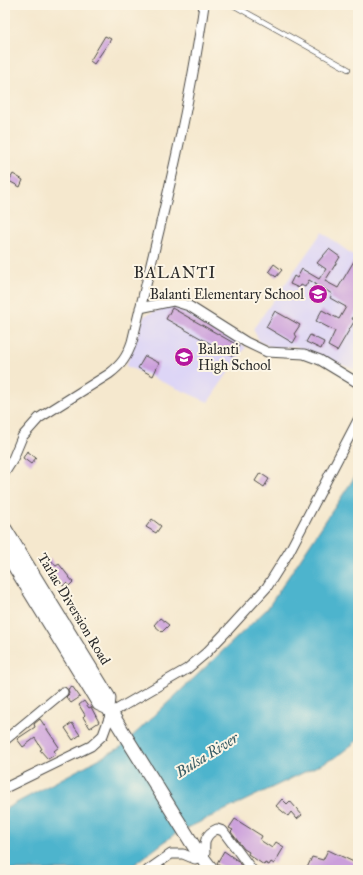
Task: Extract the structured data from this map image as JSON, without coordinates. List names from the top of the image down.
{
  "streets": {
    "main road": ["Tarlac Diversion Road"]
  },
  "districts": ["BALANTI"],
  "water": ["Bulsa River"],
  "places": {
    "school or university": ["Balanti Elementary School", "Balanti High School"]
  }
}
